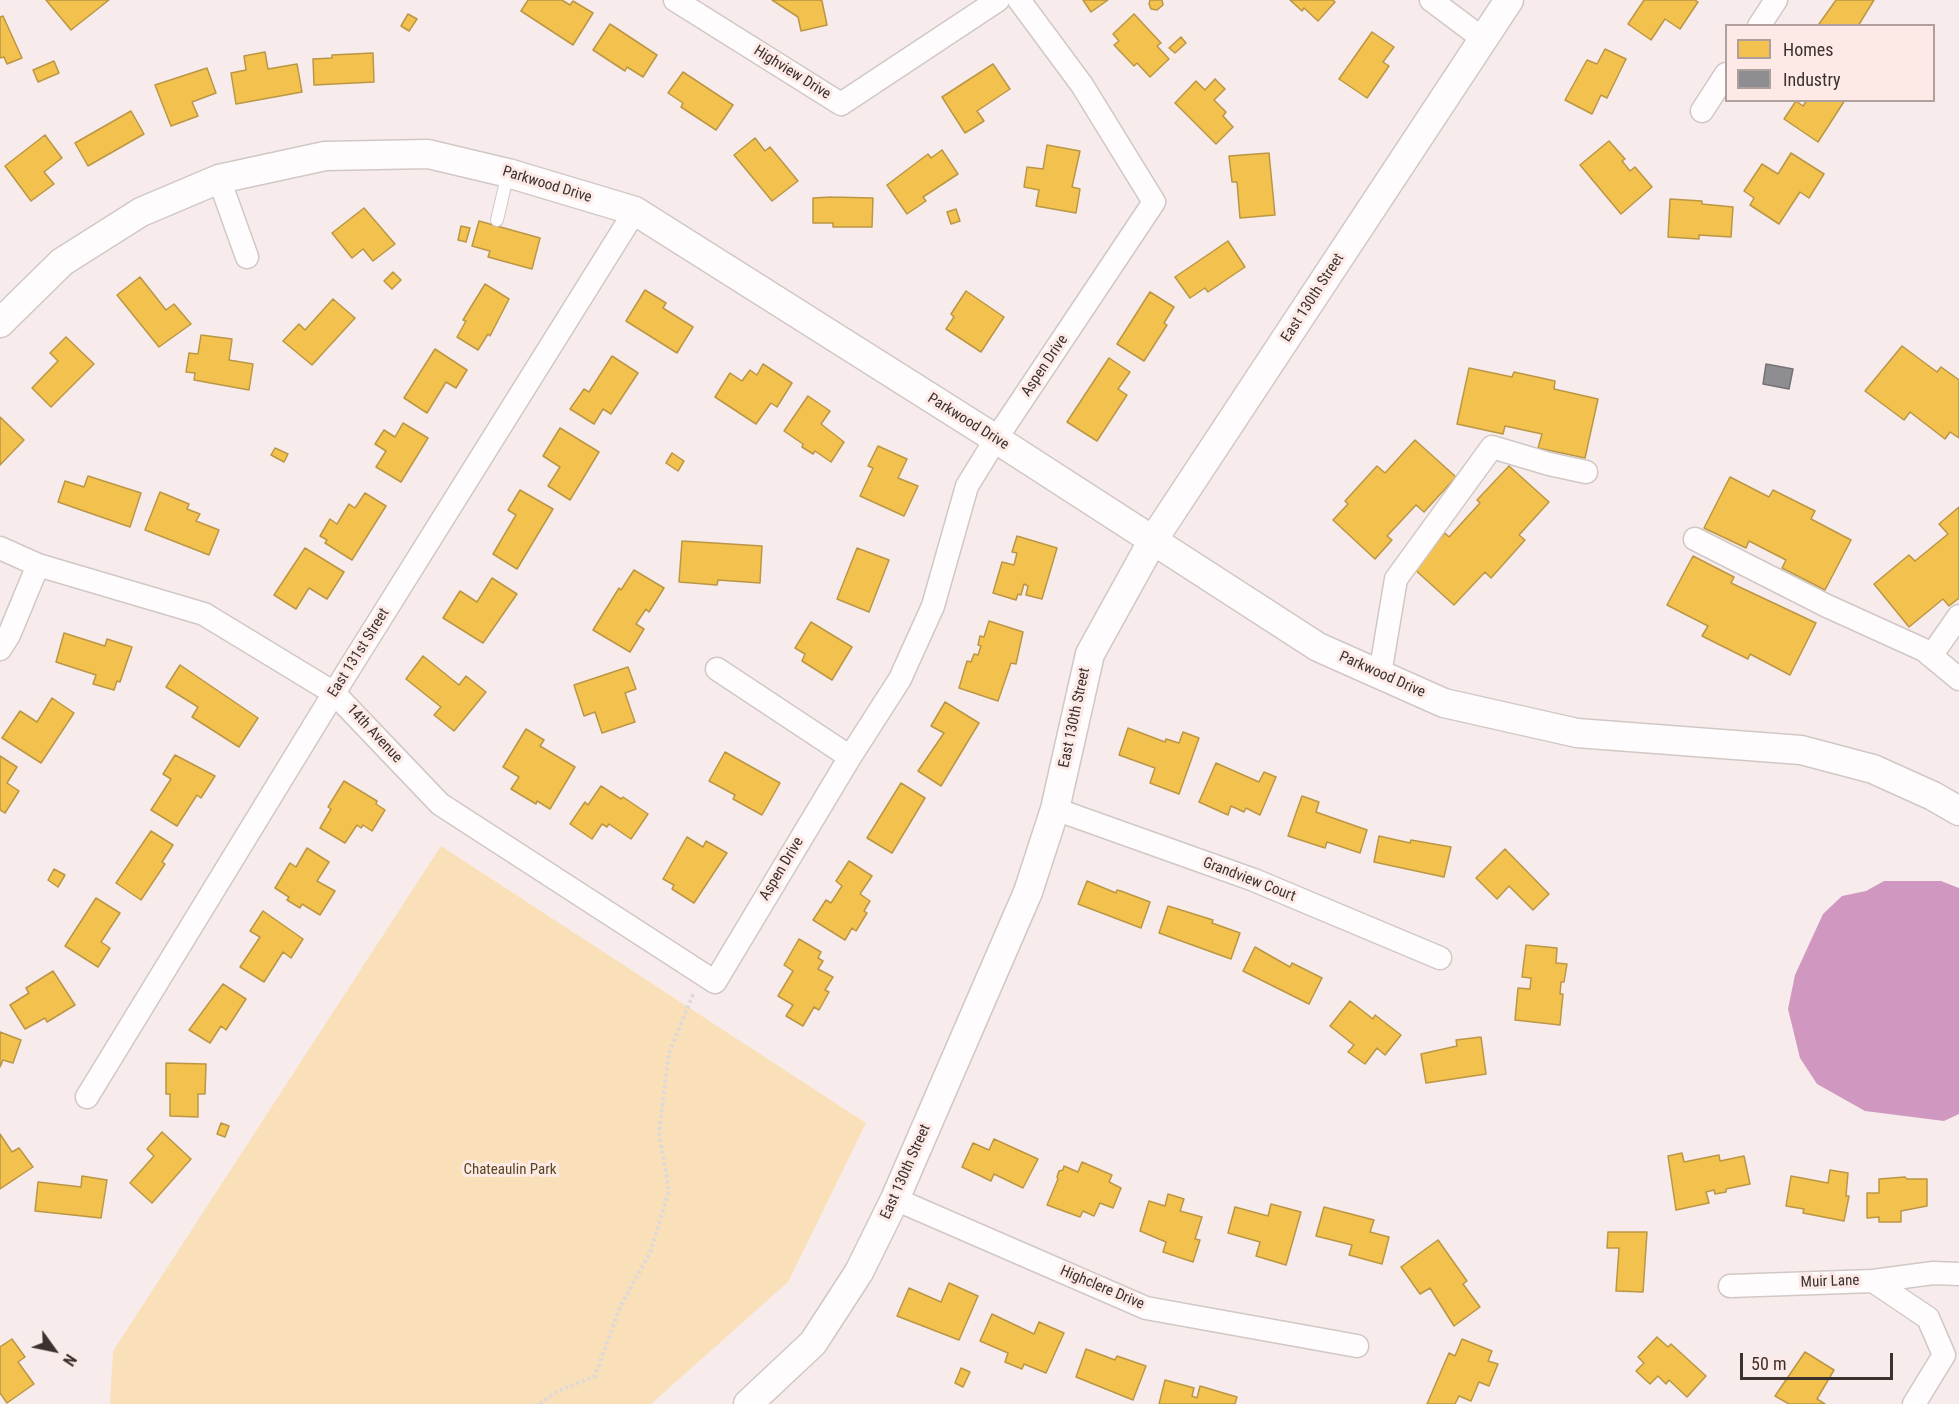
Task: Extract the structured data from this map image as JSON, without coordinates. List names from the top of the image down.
{
  "streets": {
    "street": [
      "Highview Drive",
      "Parkwood Drive",
      "East 130th Street",
      "Aspen Drive",
      "East 131st Street",
      "14th Avenue",
      "Grandview Court",
      "Muir Lane",
      "Highclere Drive"
    ]
  },
  "crossings": [
    ["Parkwood Drive", "East 130th Street"],
    ["Parkwood Drive", "Aspen Drive"],
    ["Parkwood Drive", "East 131st Street"],
    ["East 130th Street", "Grandview Court"],
    ["East 130th Street", "Highclere Drive"],
    ["Aspen Drive", "14th Avenue"],
    ["East 131st Street", "14th Avenue"]
  ],
  "parks": ["Chateaulin Park"],
  "legend": ["Homes", "Industry"],
  "scale_bar": "50 m",
  "north": "bottom right"
}
